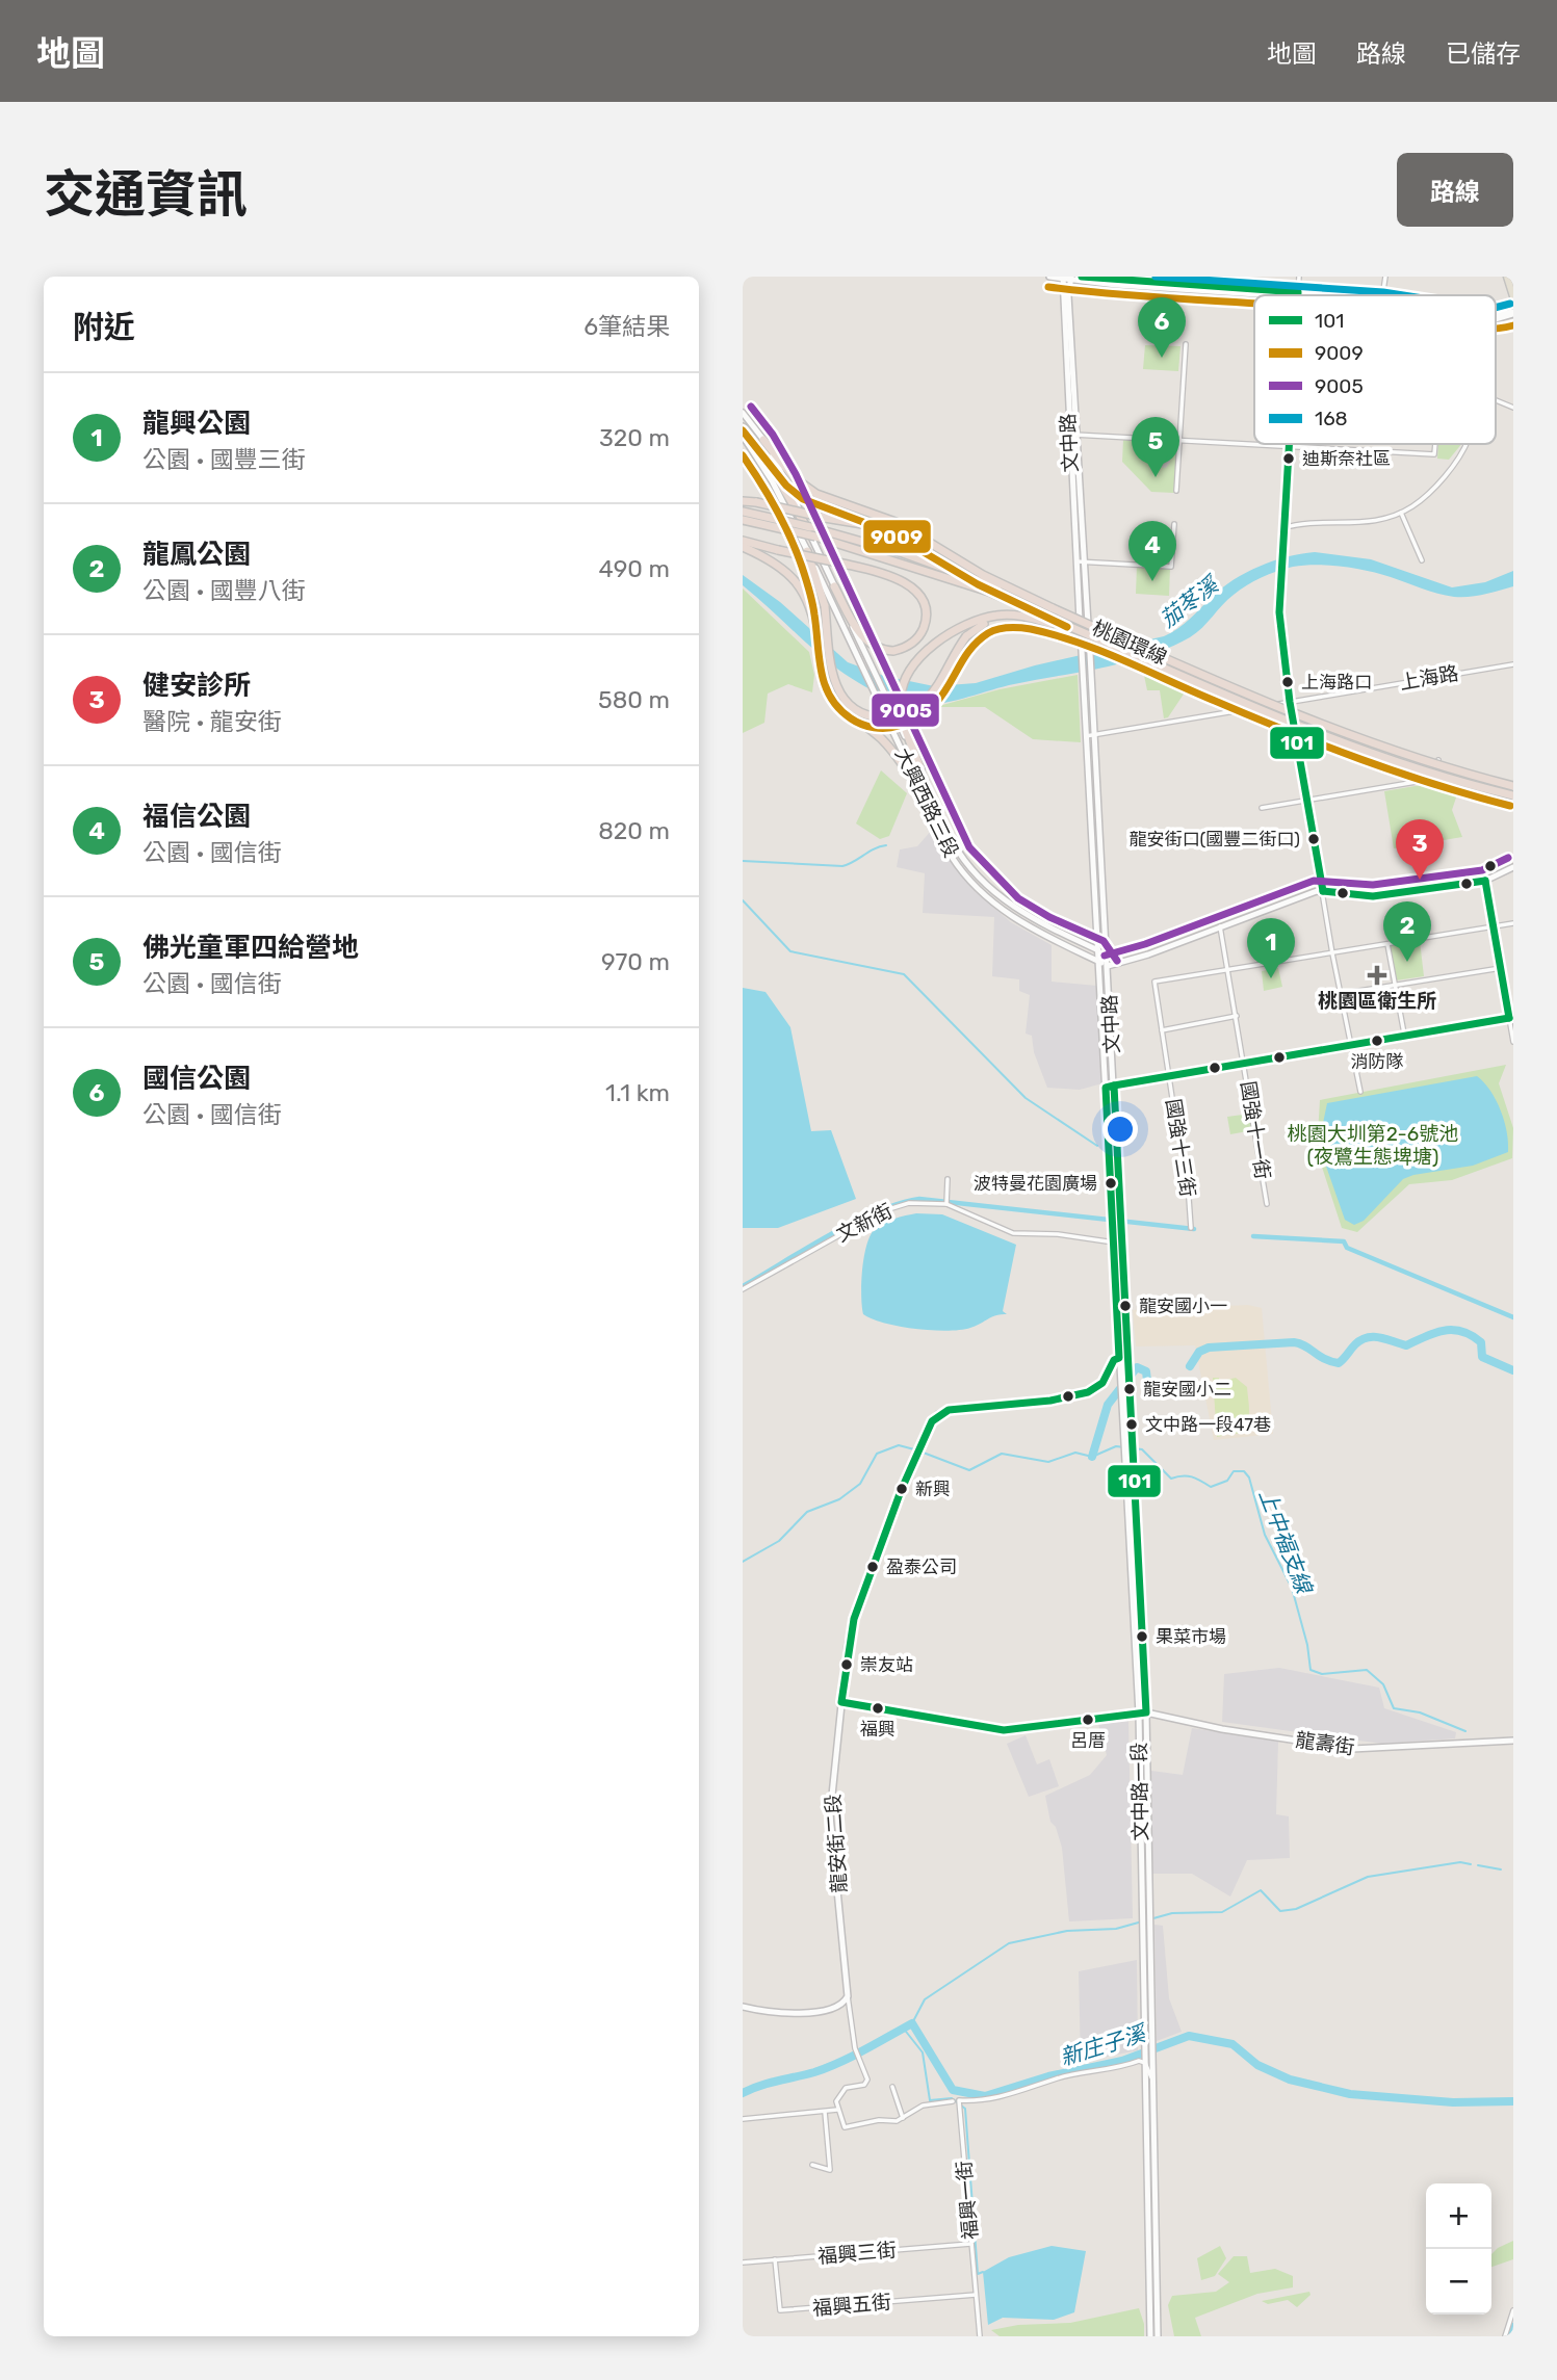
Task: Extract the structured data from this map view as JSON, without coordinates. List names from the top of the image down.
{
  "streets": {
    "highway": ["桃園環線"],
    "street": [
      "文中路",
      "上海路",
      "大興西路三段",
      "國強十一街",
      "國強十三街",
      "文新街",
      "龍壽街",
      "文中路一段",
      "龍安街二段",
      "福興一街",
      "福興三街",
      "福興五街"
    ]
  },
  "crossings": [
    ["文中路", "上海路"],
    ["文中路", "大興西路三段"],
    ["文中路", "文新街"],
    ["文中路", "文中路一段"],
    ["桃園環線", "大興西路三段"],
    ["國強十一街", "國強十三街"],
    ["文新街", "文中路一段"],
    ["龍壽街", "文中路一段"],
    ["龍壽街", "龍安街二段"],
    ["文中路一段", "龍安街二段"],
    ["文中路一段", "福興一街"],
    ["福興一街", "福興三街"],
    ["福興一街", "福興五街"],
    ["福興三街", "福興五街"]
  ],
  "water": ["茄苳溪", "上中福支線", "新庄子溪"],
  "parks": ["桃園大圳第2-6號池 (夜鷺生態埤塘)"],
  "places": {
    "other": [
      "迪斯奈社區",
      "上海路口",
      "龍安街口(國豐二街口)",
      "消防隊",
      "波特曼花園廣場",
      "龍安國小一",
      "龍安國小二",
      "文中路一段47巷",
      "新興",
      "盈泰公司",
      "果菜市場",
      "崇友站",
      "福興",
      "呂厝"
    ],
    "health": ["桃園區衛生所"]
  },
  "lines": [
    "transit line 101",
    "transit line 168",
    "transit line 9009",
    "transit line 9005"
  ],
  "legend": [
    "101",
    "9009",
    "9005",
    "168"
  ],
  "page": {
    "header": "地圖",
    "nav": ["地圖", "路線", "已儲存"],
    "title": "交通資訊",
    "buttons": "路線",
    "heading": ["附近", "6筆結果"],
    "pins": [
      "6",
      "5",
      "4",
      "3",
      "2",
      "1"
    ],
    "list": [
      {
        "mark": "1",
        "name": "龍興公園",
        "note": "公園 · 國豐三街",
        "value": "320 m"
      },
      {
        "mark": "2",
        "name": "龍鳳公園",
        "note": "公園 · 國豐八街",
        "value": "490 m"
      },
      {
        "mark": "3",
        "name": "健安診所",
        "note": "醫院 · 龍安街",
        "value": "580 m"
      },
      {
        "mark": "4",
        "name": "福信公園",
        "note": "公園 · 國信街",
        "value": "820 m"
      },
      {
        "mark": "5",
        "name": "佛光童軍四給營地",
        "note": "公園 · 國信街",
        "value": "970 m"
      },
      {
        "mark": "6",
        "name": "國信公園",
        "note": "公園 · 國信街",
        "value": "1.1 km"
      }
    ],
    "map_buttons": ["+", "−"]
  }
}
